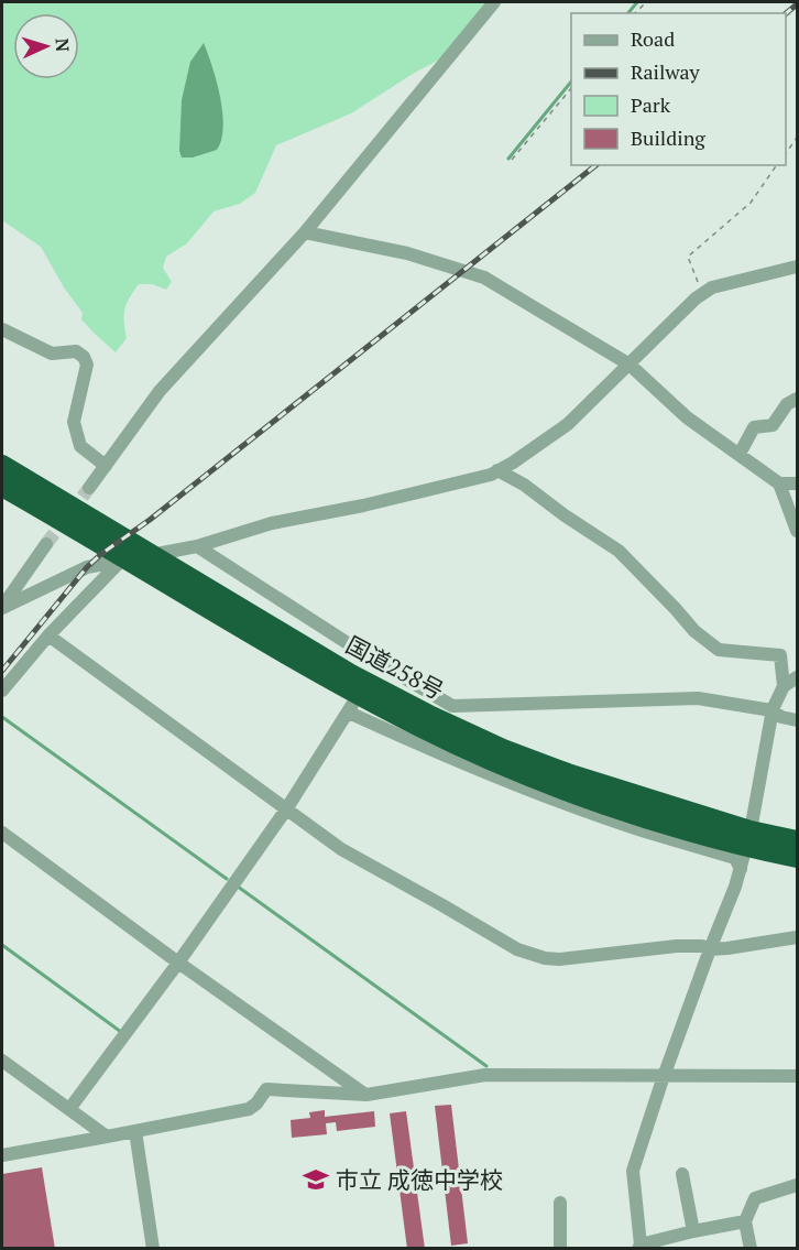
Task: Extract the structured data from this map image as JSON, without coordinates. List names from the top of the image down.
{
  "streets": {
    "highway": ["国道258号"]
  },
  "places": {
    "school or university": ["市立 成徳中学校"]
  },
  "legend": [
    "Road",
    "Railway",
    "Park",
    "Building"
  ],
  "north": "right"
}
